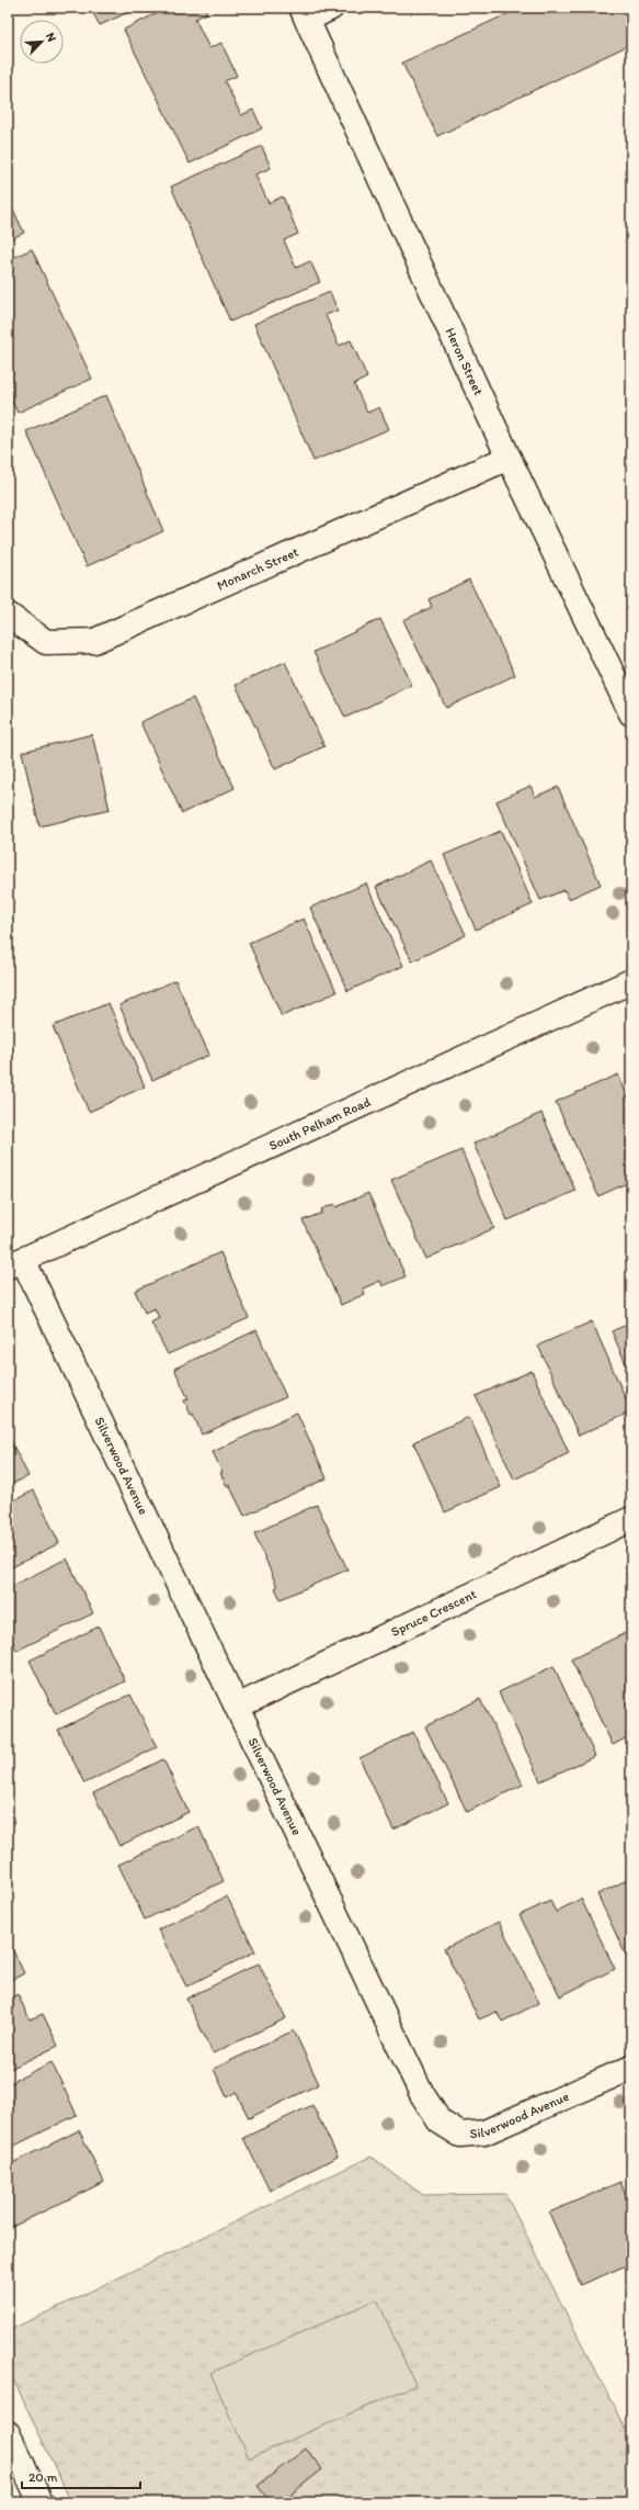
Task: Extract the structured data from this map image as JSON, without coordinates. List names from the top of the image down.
{
  "streets": {
    "street": [
      "Heron Street",
      "Monarch Street",
      "South Pelham Road",
      "Silverwood Avenue",
      "Spruce Crescent"
    ]
  },
  "crossings": [
    ["Heron Street", "Monarch Street"],
    ["South Pelham Road", "Silverwood Avenue"],
    ["Silverwood Avenue", "Spruce Crescent"]
  ],
  "scale_bar": "20 m",
  "north": "top right"
}
